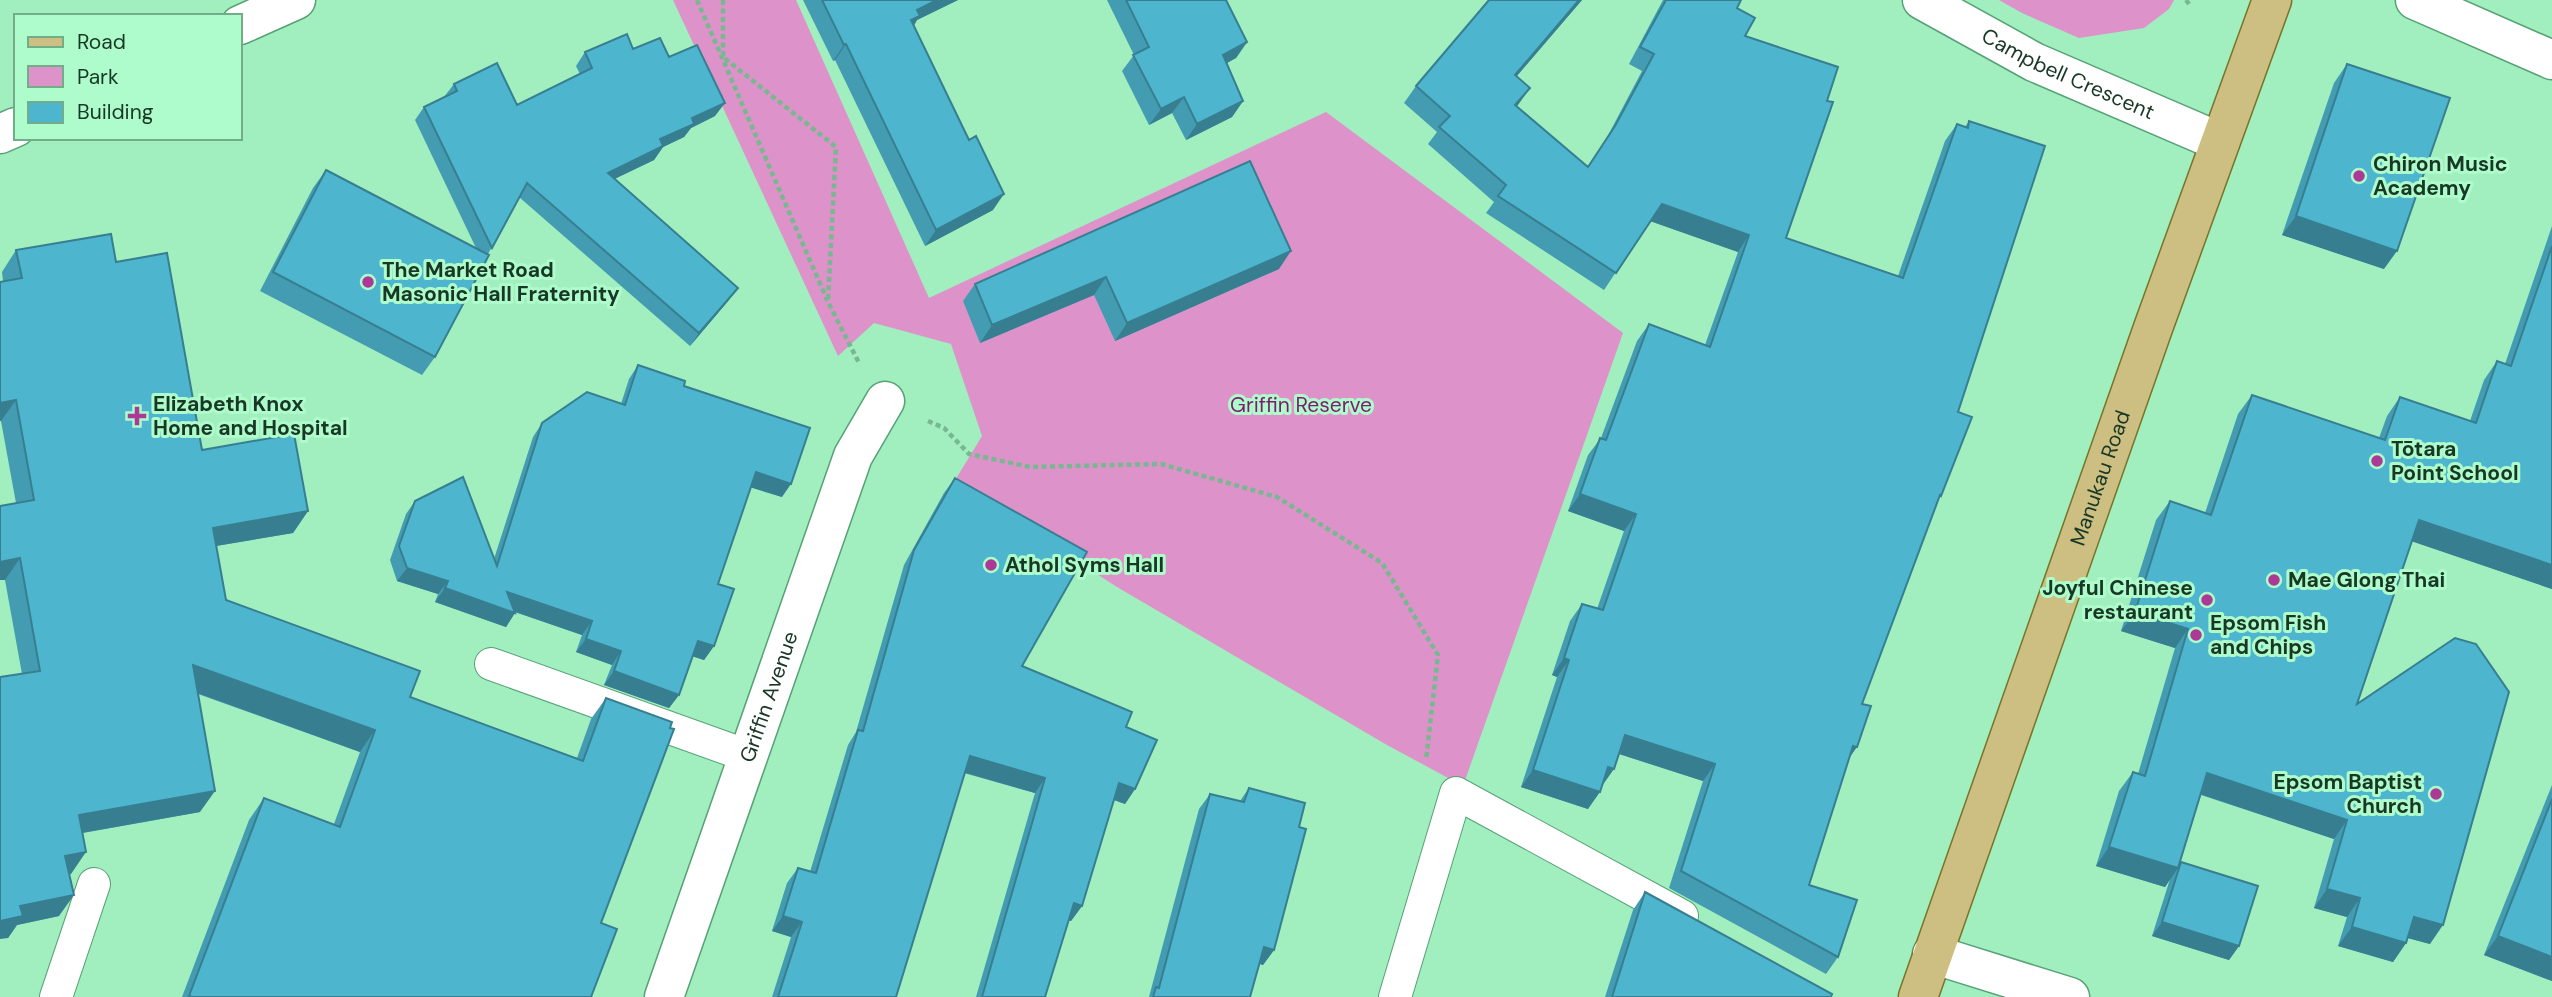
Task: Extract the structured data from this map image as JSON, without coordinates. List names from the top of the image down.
{
  "streets": {
    "main road": ["Manukau Road"],
    "street": ["Campbell Crescent", "Griffin Avenue"]
  },
  "crossings": [
    ["Campbell Crescent", "Manukau Road"]
  ],
  "parks": ["Griffin Reserve"],
  "places": {
    "other": [
      "Chiron Music Academy",
      "The Market Road Masonic Hall Fraternity",
      "Tōtara Point School",
      "Athol Syms Hall",
      "Mae Glong Thai",
      "Joyful Chinese restaurant",
      "Epsom Fish and Chips",
      "Epsom Baptist Church"
    ],
    "health": ["Elizabeth Knox Home and Hospital"]
  },
  "legend": ["Road", "Park", "Building"]
}
